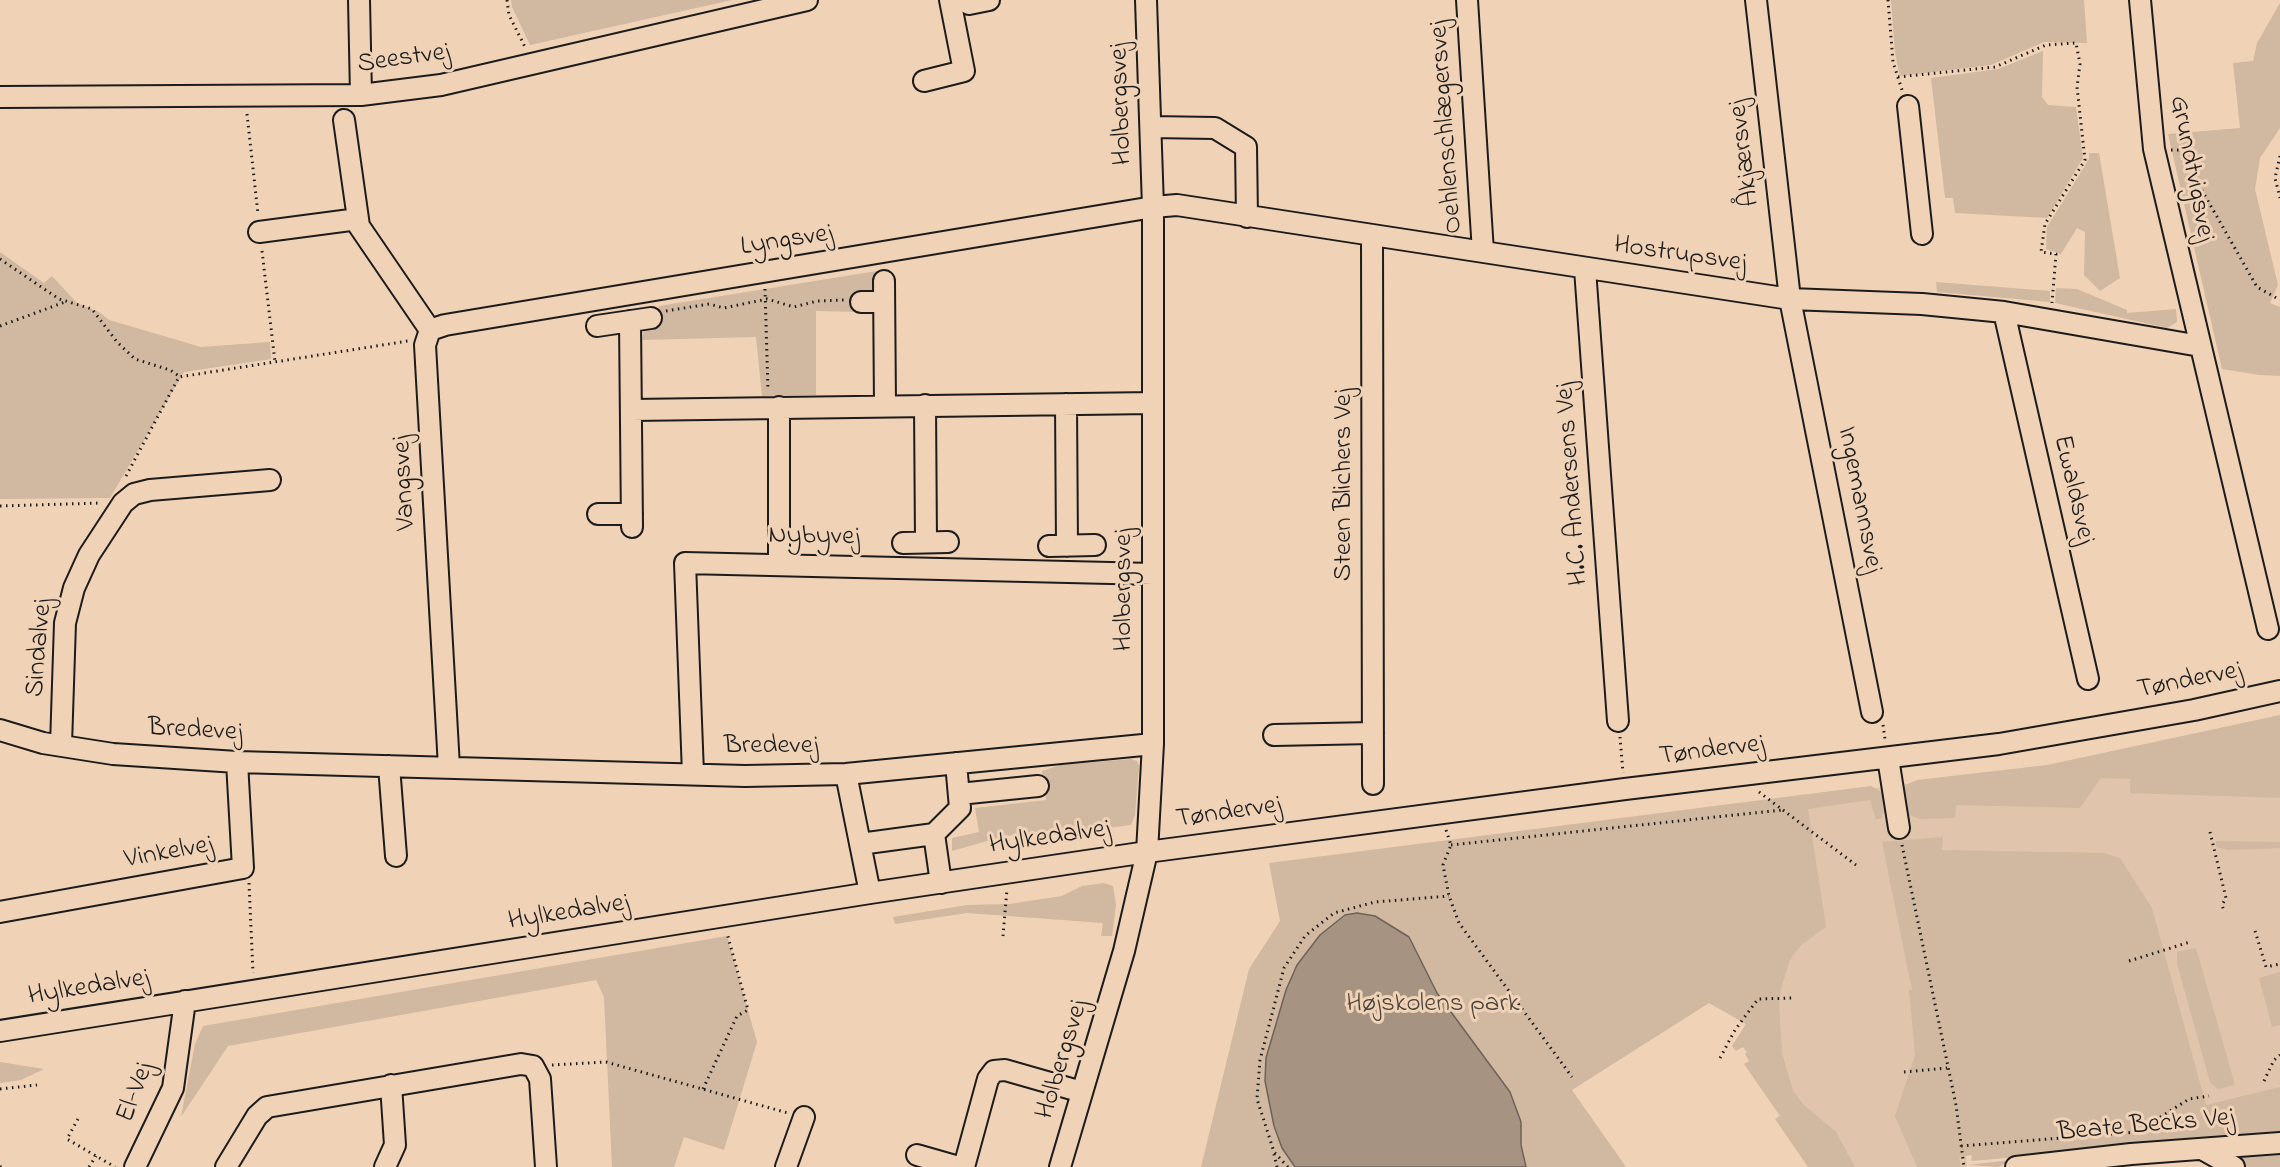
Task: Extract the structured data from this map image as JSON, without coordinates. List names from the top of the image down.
{
  "streets": {
    "street": [
      "Seestvej",
      "Holbergsvej",
      "Oehlenschlægersvej",
      "Åkjærsvej",
      "Grundtvigsvej",
      "Lyngsvej",
      "Hostrupsvej",
      "Vangsvej",
      "H.C. Andersens Vej",
      "Steen Blichers Vej",
      "Ewaldsvej",
      "Ingemannsvej",
      "Nybyvej",
      "Sindalvej",
      "Tøndervej",
      "Bredevej",
      "Hylkedalvej",
      "Vinkelvej",
      "El-Vej",
      "Beate Becks Vej"
    ]
  },
  "crossings": [
    ["Holbergsvej", "Lyngsvej"],
    ["Holbergsvej", "Hostrupsvej"],
    ["Holbergsvej", "Nybyvej"],
    ["Holbergsvej", "Tøndervej"],
    ["Holbergsvej", "Bredevej"],
    ["Holbergsvej", "Hylkedalvej"],
    ["Oehlenschlægersvej", "Hostrupsvej"],
    ["Åkjærsvej", "Hostrupsvej"],
    ["Åkjærsvej", "Ingemannsvej"],
    ["Grundtvigsvej", "Hostrupsvej"],
    ["Lyngsvej", "Hostrupsvej"],
    ["Lyngsvej", "Vangsvej"],
    ["Hostrupsvej", "H.C. Andersens Vej"],
    ["Hostrupsvej", "Steen Blichers Vej"],
    ["Hostrupsvej", "Ewaldsvej"],
    ["Hostrupsvej", "Ingemannsvej"],
    ["Vangsvej", "Bredevej"],
    ["Nybyvej", "Bredevej"],
    ["Sindalvej", "Bredevej"],
    ["Tøndervej", "Hylkedalvej"],
    ["Bredevej", "Vinkelvej"],
    ["Hylkedalvej", "El-Vej"]
  ],
  "parks": ["Højskolens park"]
}
